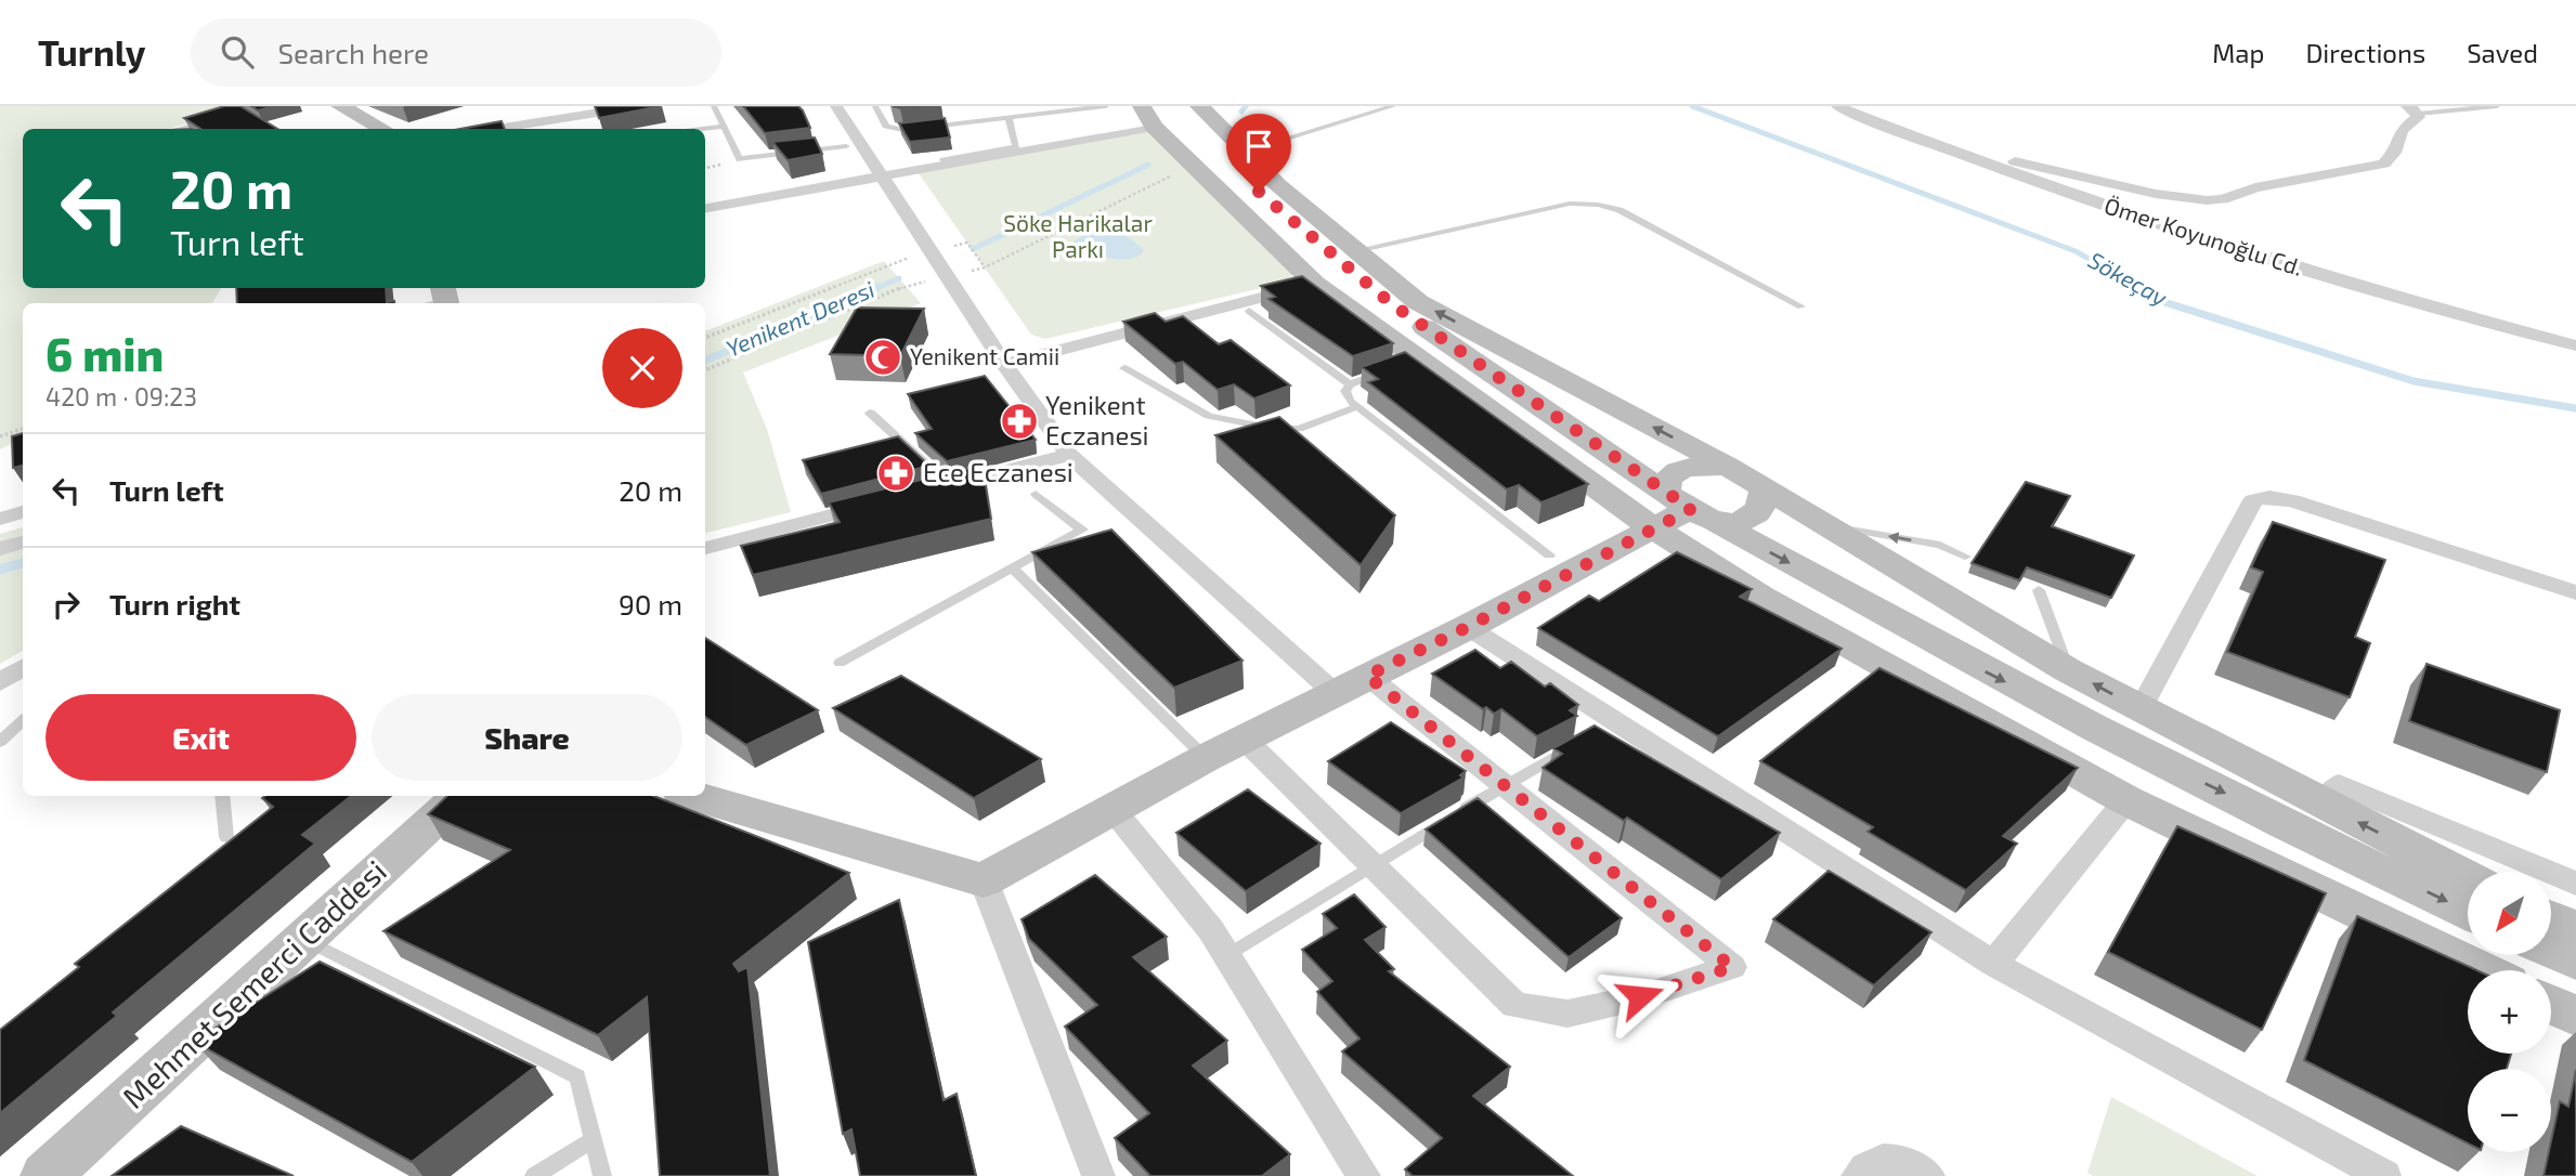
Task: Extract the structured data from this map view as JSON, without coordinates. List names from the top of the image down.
{
  "streets": {
    "main road": ["Mehmet Semerci Caddesi"],
    "street": ["Ömer Koyunoğlu Cd."]
  },
  "water": ["Sökeçay", "Yenikent Deresi"],
  "parks": ["Söke Harikalar Parkı"],
  "places": {
    "mosque": ["Yenikent Camii"],
    "pharmacy": ["Yenikent Eczanesi", "Ece Eczanesi"]
  },
  "north": "bottom left",
  "page": {
    "header": "Turnly",
    "search": "Search here",
    "nav": ["Map", "Directions", "Saved"],
    "turn": ["20 m", "Turn left"],
    "heading": ["6 min", "420 m · 09:23"],
    "list": [
      {
        "name": "Turn left",
        "value": "20 m"
      },
      {
        "name": "Turn right",
        "value": "90 m"
      }
    ],
    "buttons": ["Exit", "Share"],
    "map_buttons": ["+", "−"]
  }
}
